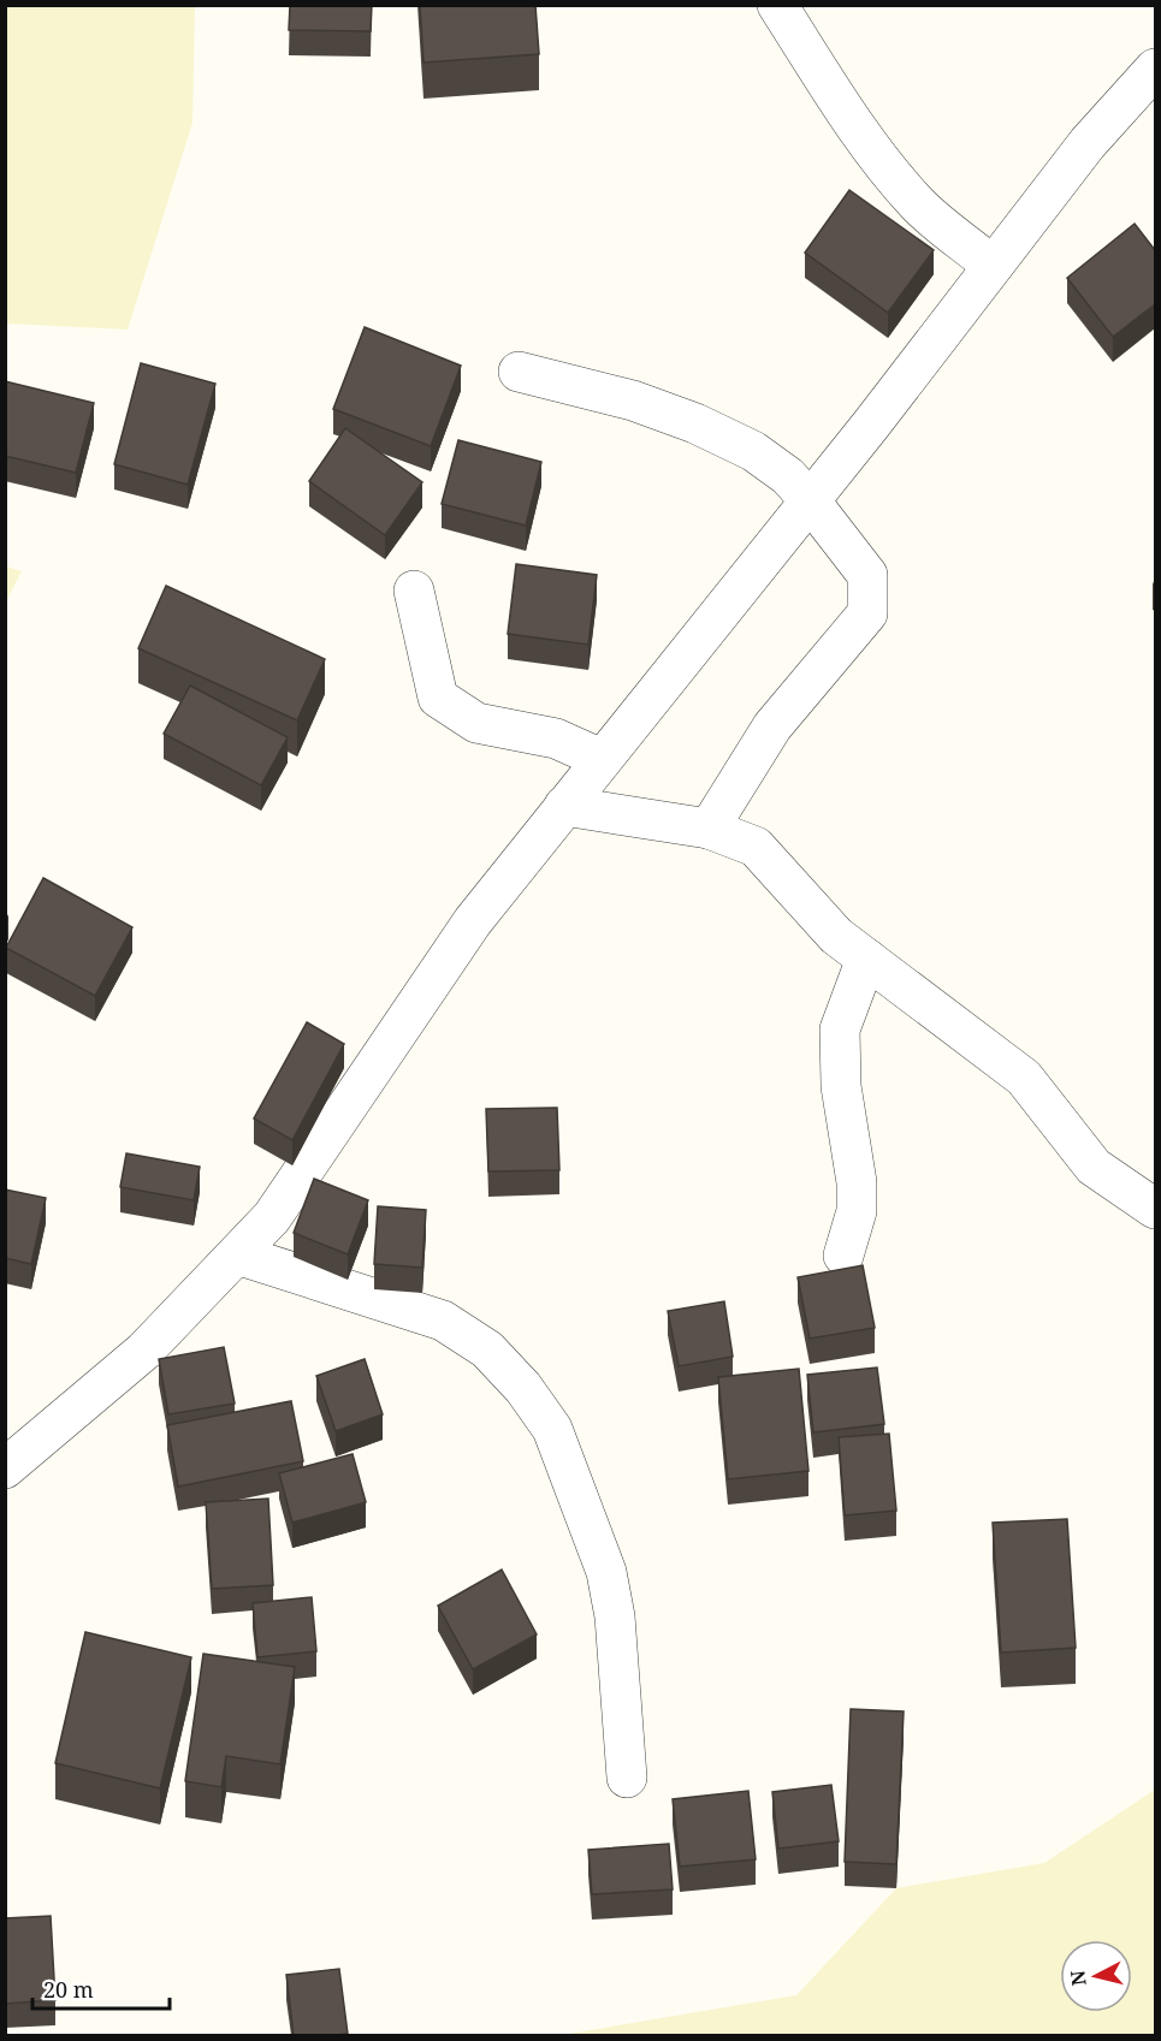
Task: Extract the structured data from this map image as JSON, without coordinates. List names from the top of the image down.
{
  "scale_bar": "20 m",
  "north": "left"
}
